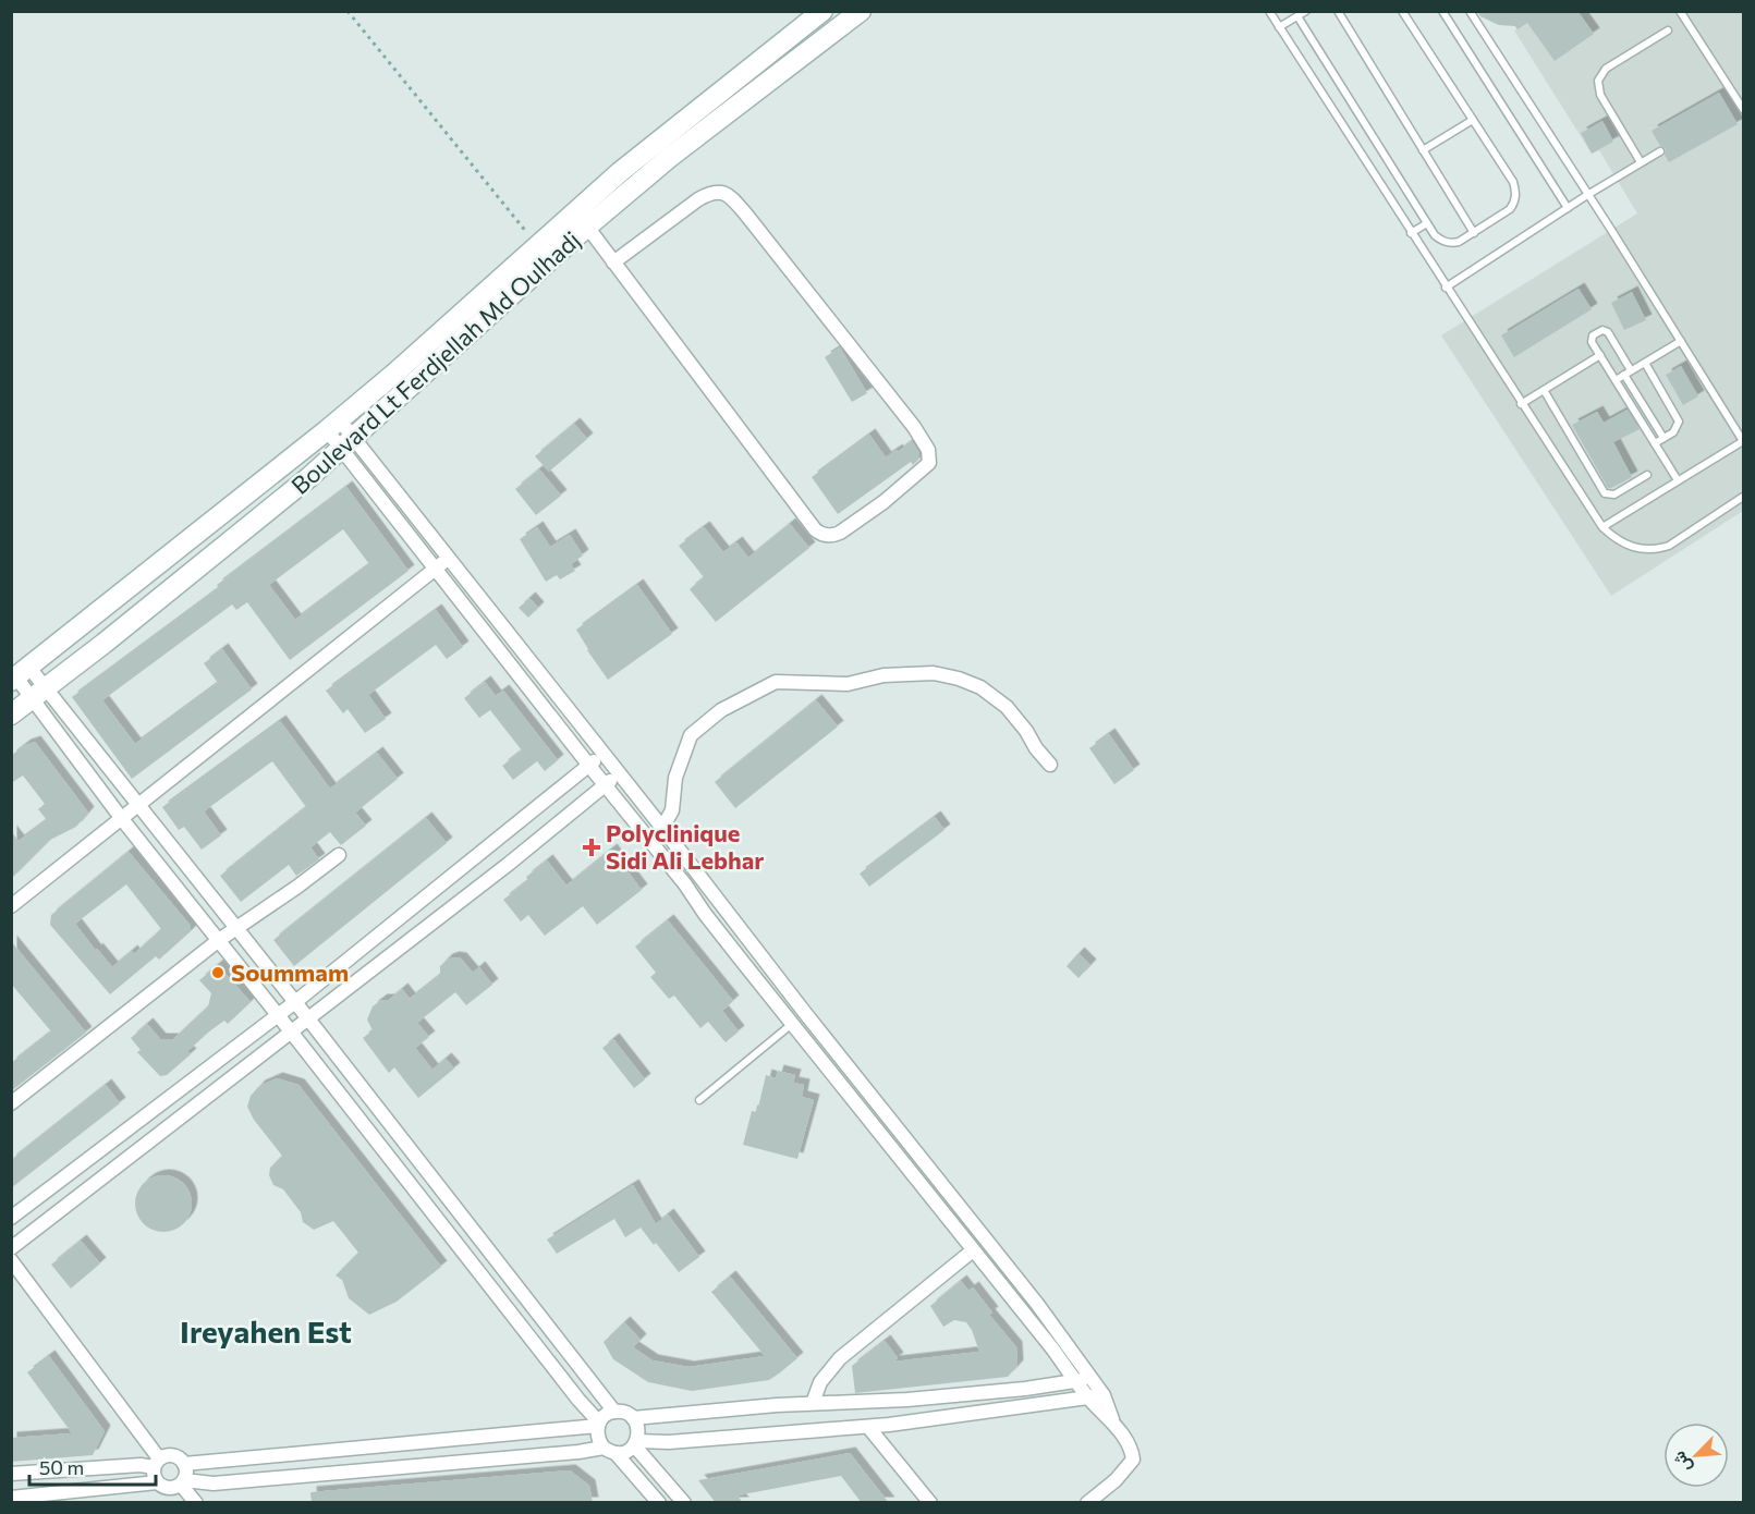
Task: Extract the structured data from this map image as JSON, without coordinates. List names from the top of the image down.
{
  "streets": {
    "street": ["Boulevard Lt Ferdjellah Md Oulhadj"]
  },
  "districts": ["Ireyahen Est"],
  "places": {
    "health": ["Polyclinique Sidi Ali Lebhar"],
    "other": ["Soummam"]
  },
  "scale_bar": "50 m",
  "north": "bottom left"
}
